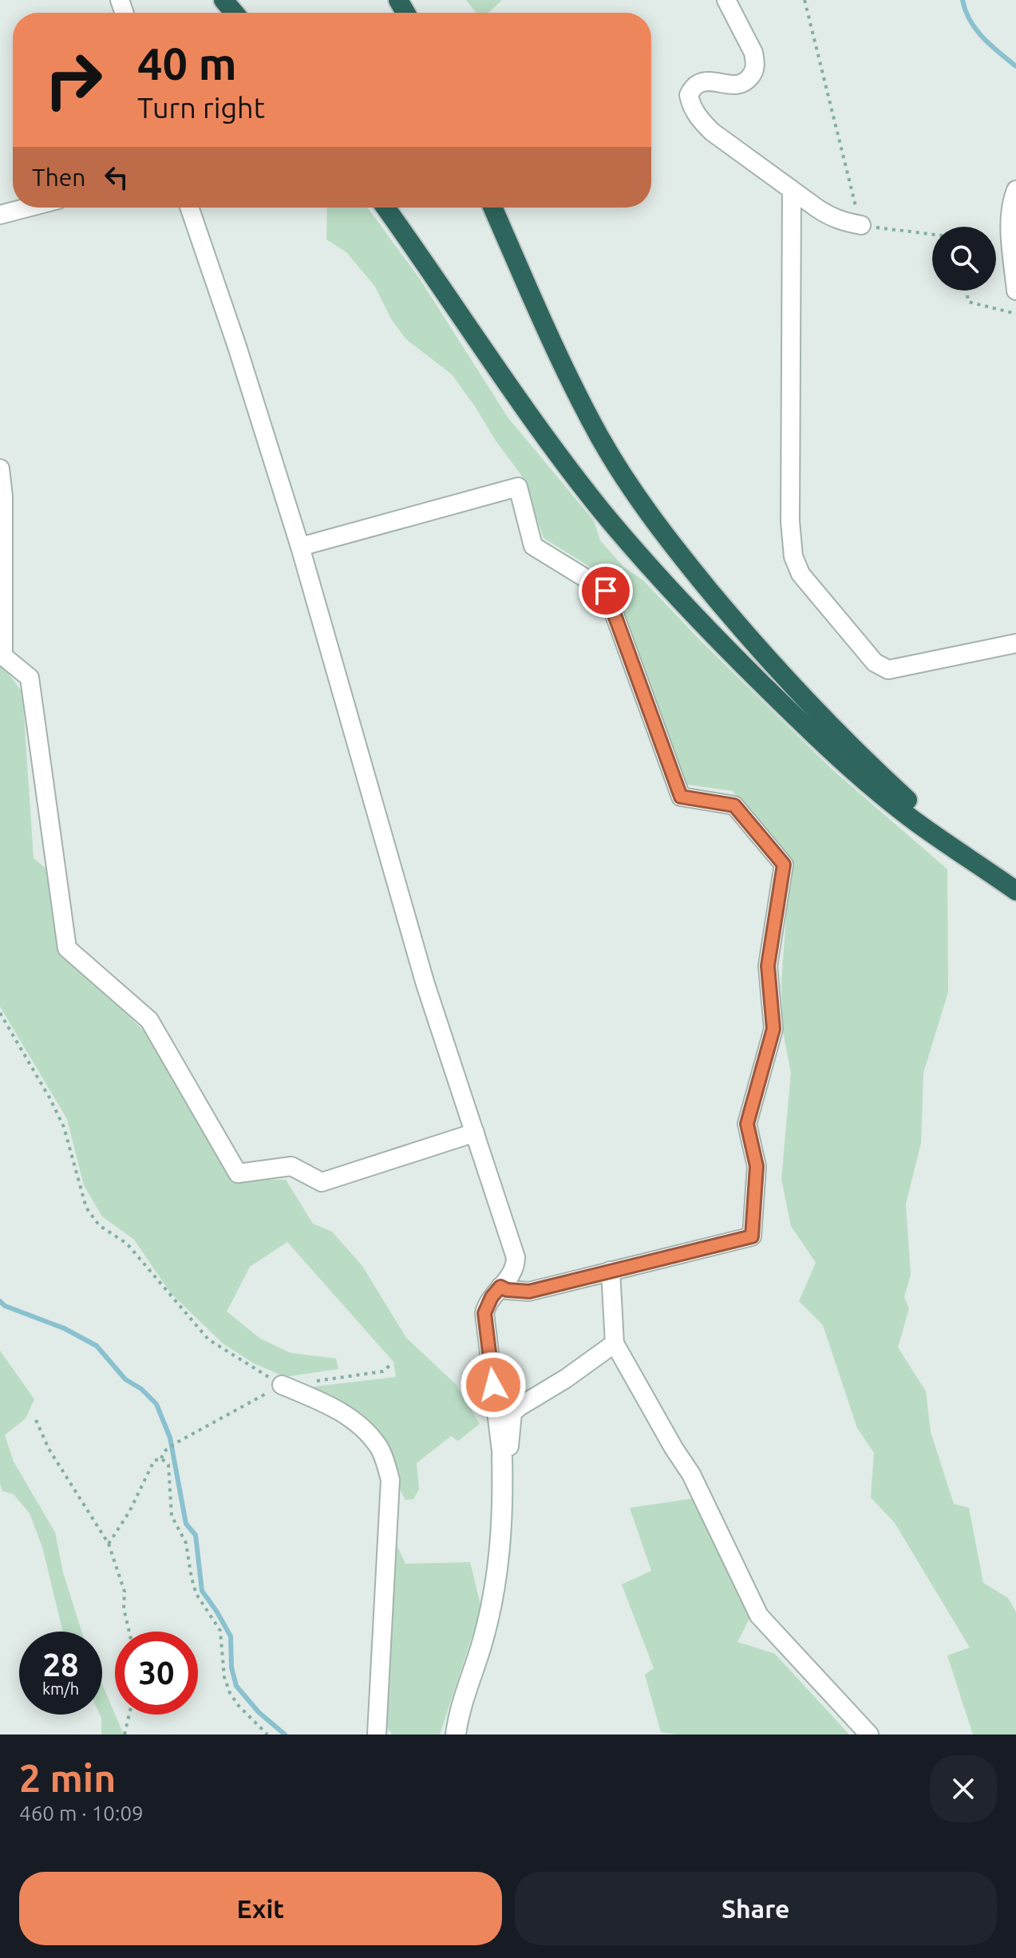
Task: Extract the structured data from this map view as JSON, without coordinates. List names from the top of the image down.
{
  "page": {
    "turn": ["40 m", "Turn right"],
    "then": "Then",
    "speed": "28 km/h",
    "limit": "30",
    "heading": ["2 min", "460 m · 10:09"],
    "buttons": ["Exit", "Share"]
  }
}
